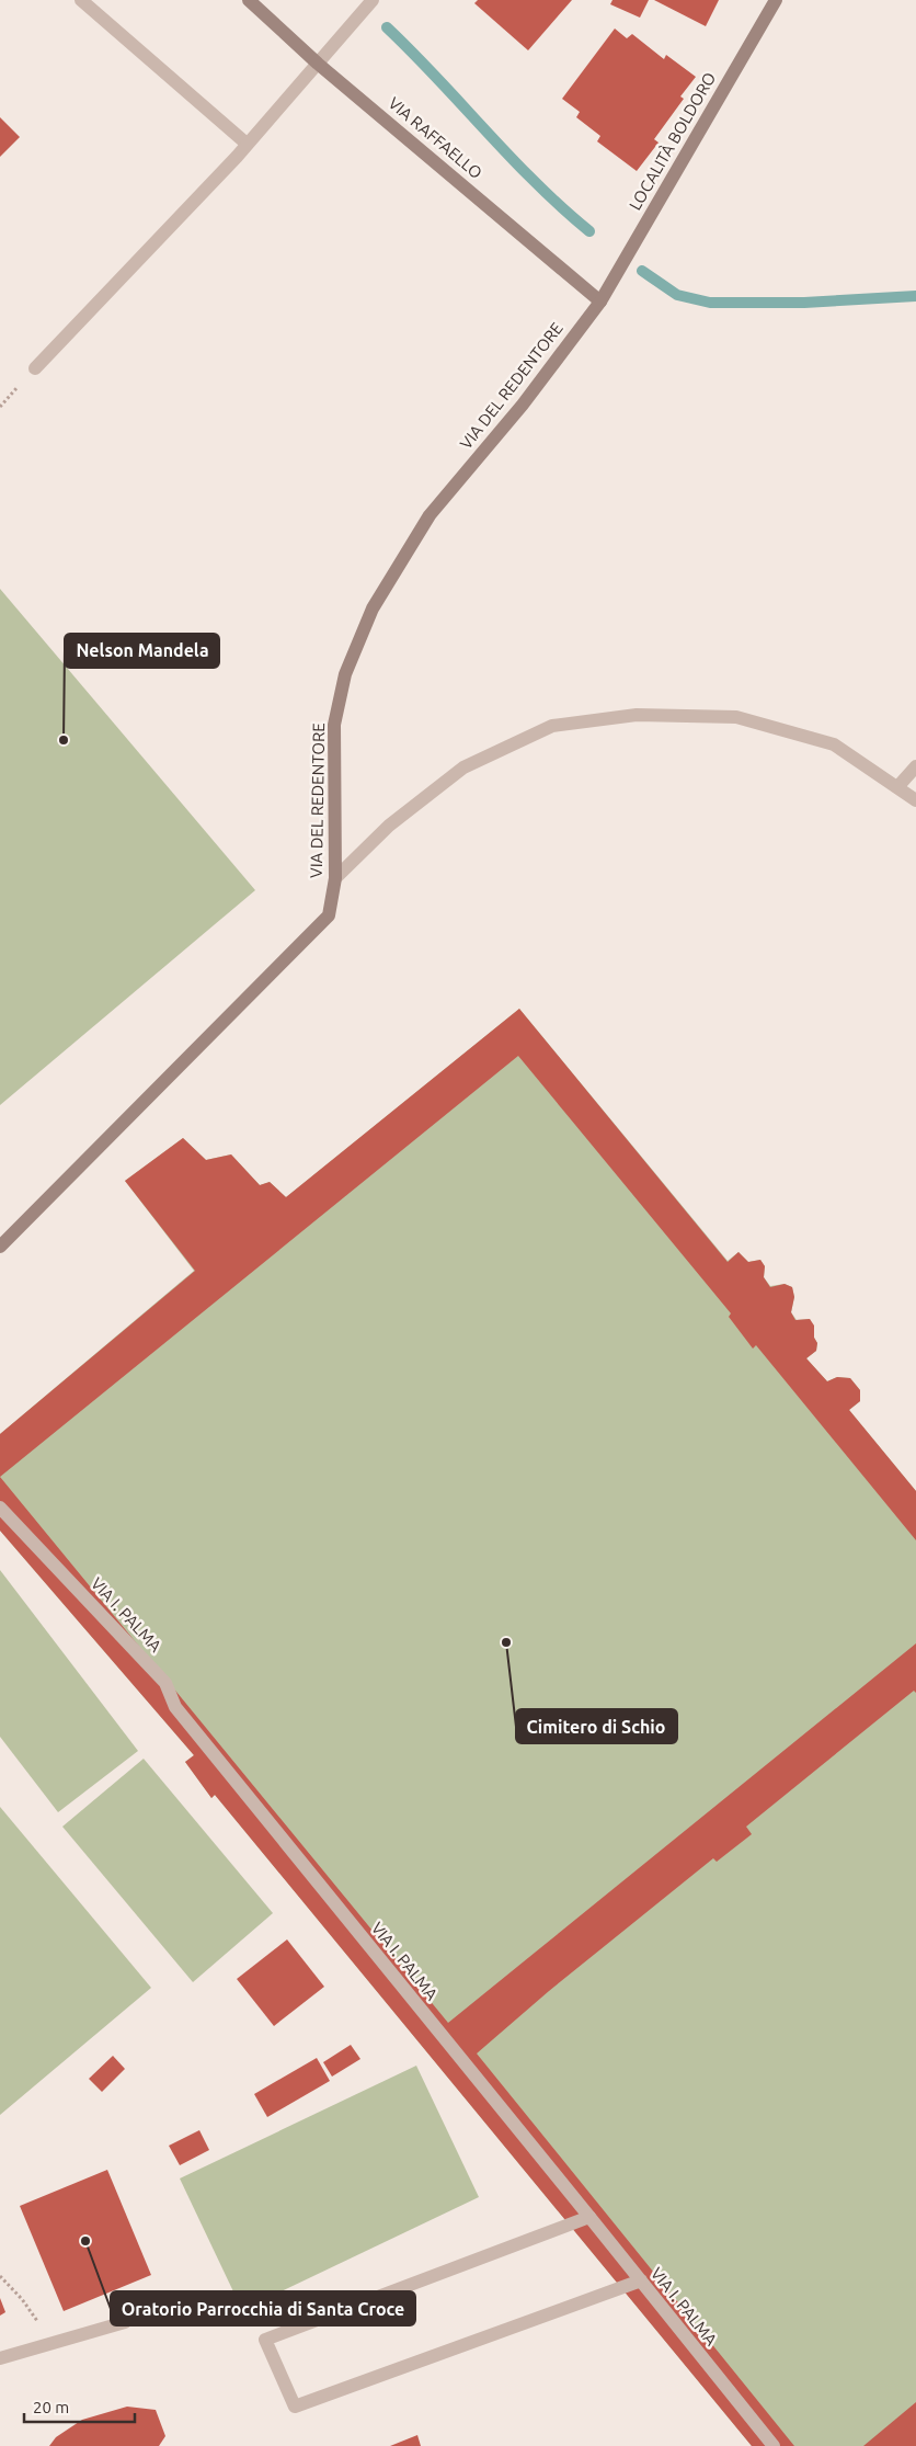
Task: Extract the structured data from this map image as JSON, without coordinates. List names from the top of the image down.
{
  "streets": {
    "street": [
      "VIA RAFFAELLO",
      "LOCALITÀ BOLDORO",
      "VIA DEL REDENTORE",
      "VIA I. PALMA"
    ]
  },
  "crossings": [
    ["VIA RAFFAELLO", "LOCALITÀ BOLDORO"],
    ["VIA RAFFAELLO", "VIA DEL REDENTORE"],
    ["LOCALITÀ BOLDORO", "VIA DEL REDENTORE"]
  ],
  "places": ["Nelson Mandela", "Cimitero di Schio", "Oratorio Parrocchia di Santa Croce"],
  "scale_bar": "20 m"
}
